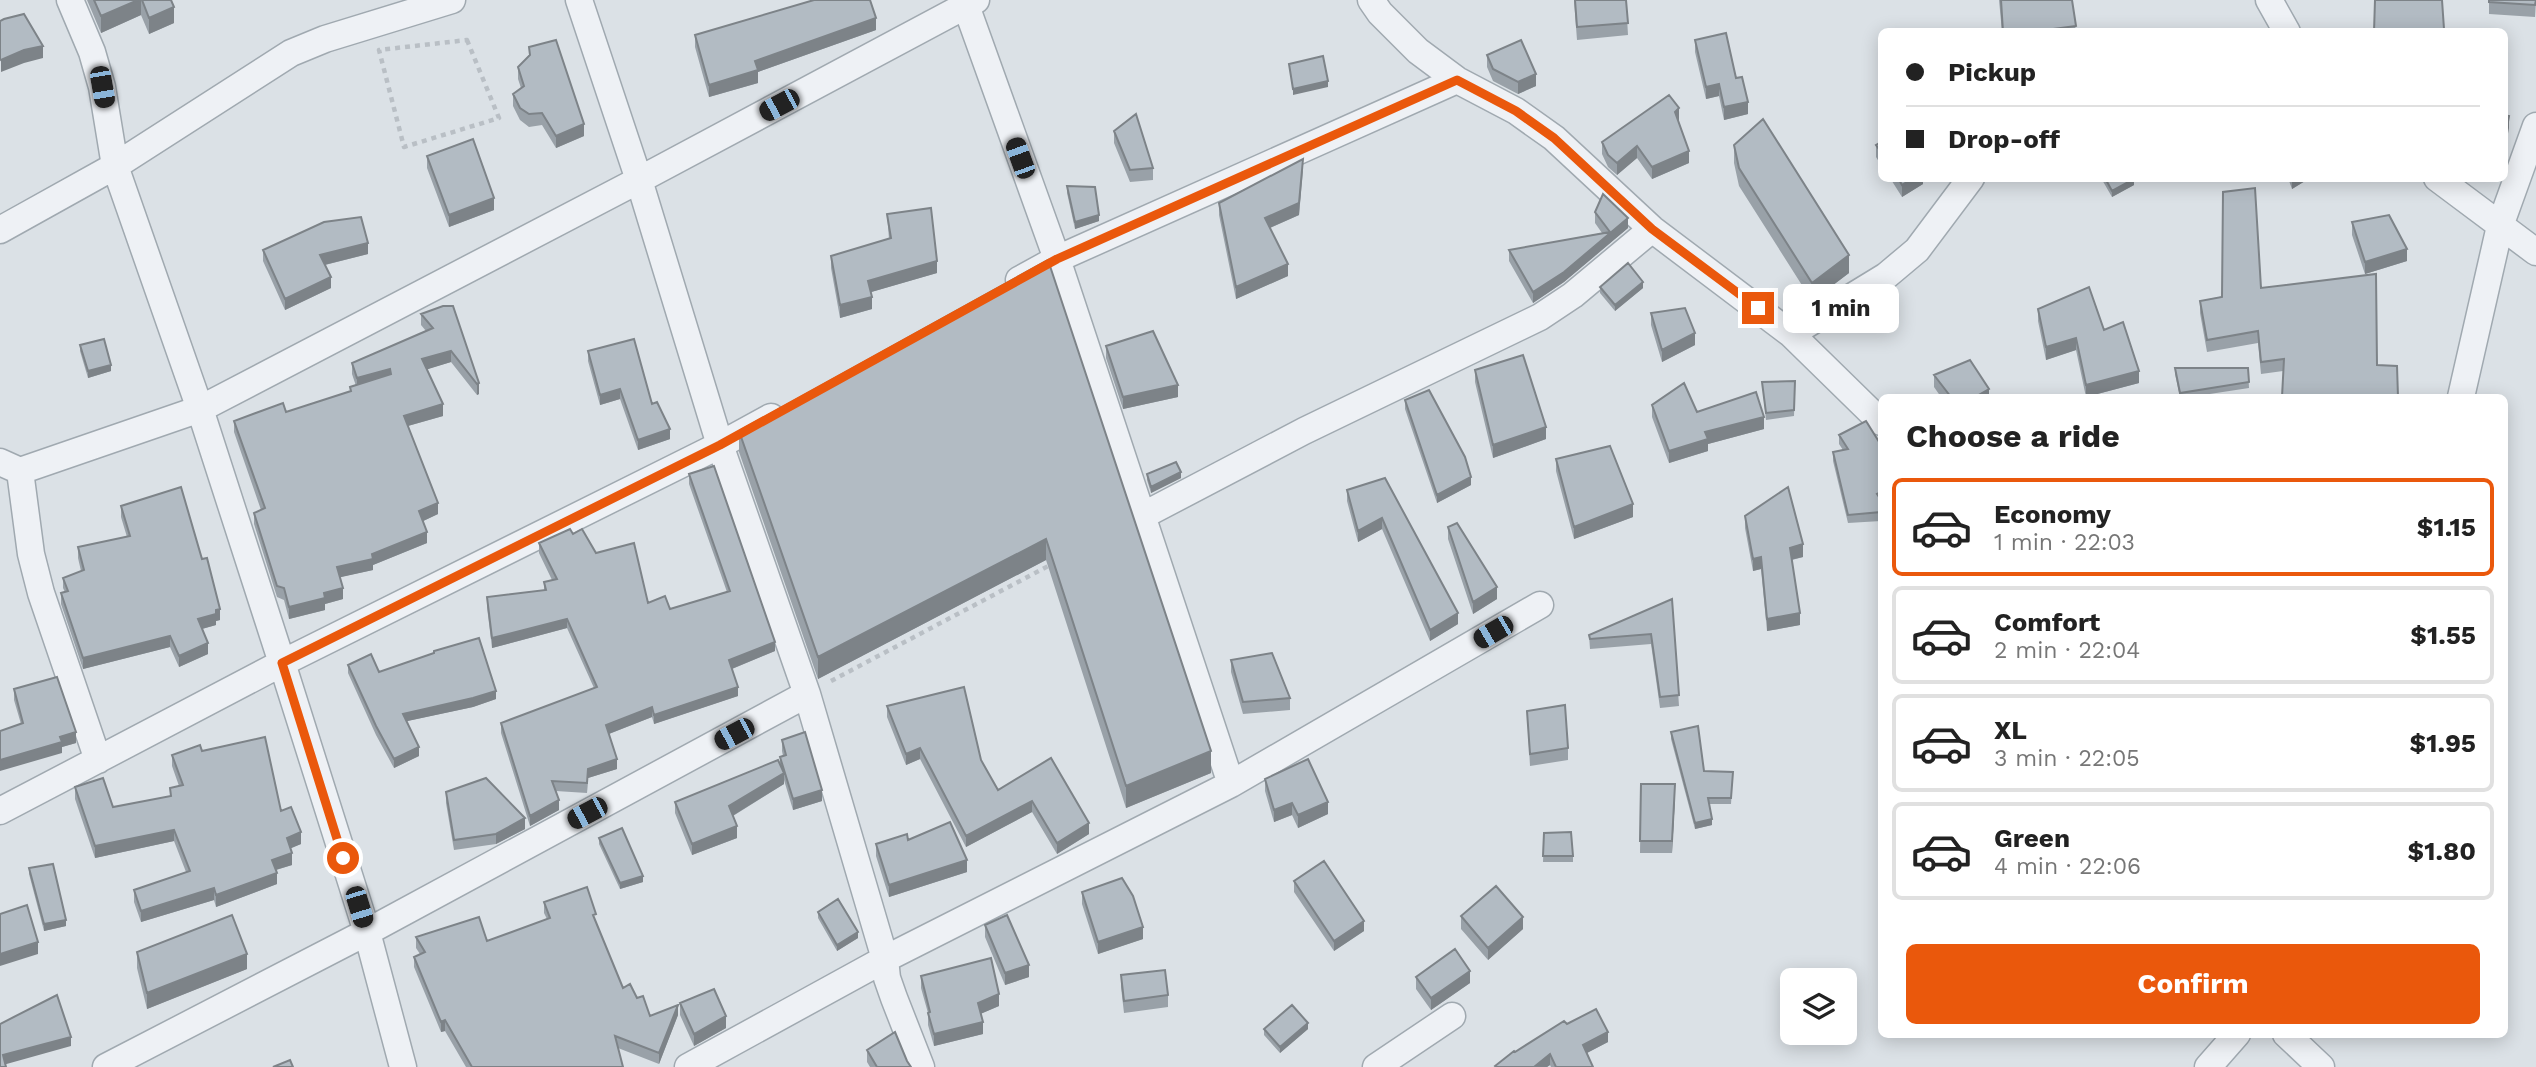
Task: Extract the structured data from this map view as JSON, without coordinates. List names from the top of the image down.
{
  "page": {
    "banner": ["Pickup", "Drop-off"],
    "bubble": "1 min",
    "heading": "Choose a ride",
    "list": [
      {
        "name": "Economy",
        "note": "1 min · 22:03",
        "value": "$1.15"
      },
      {
        "name": "Comfort",
        "note": "2 min · 22:04",
        "value": "$1.55"
      },
      {
        "name": "XL",
        "note": "3 min · 22:05",
        "value": "$1.95"
      },
      {
        "name": "Green",
        "note": "4 min · 22:06",
        "value": "$1.80"
      }
    ],
    "buttons": "Confirm"
  }
}
